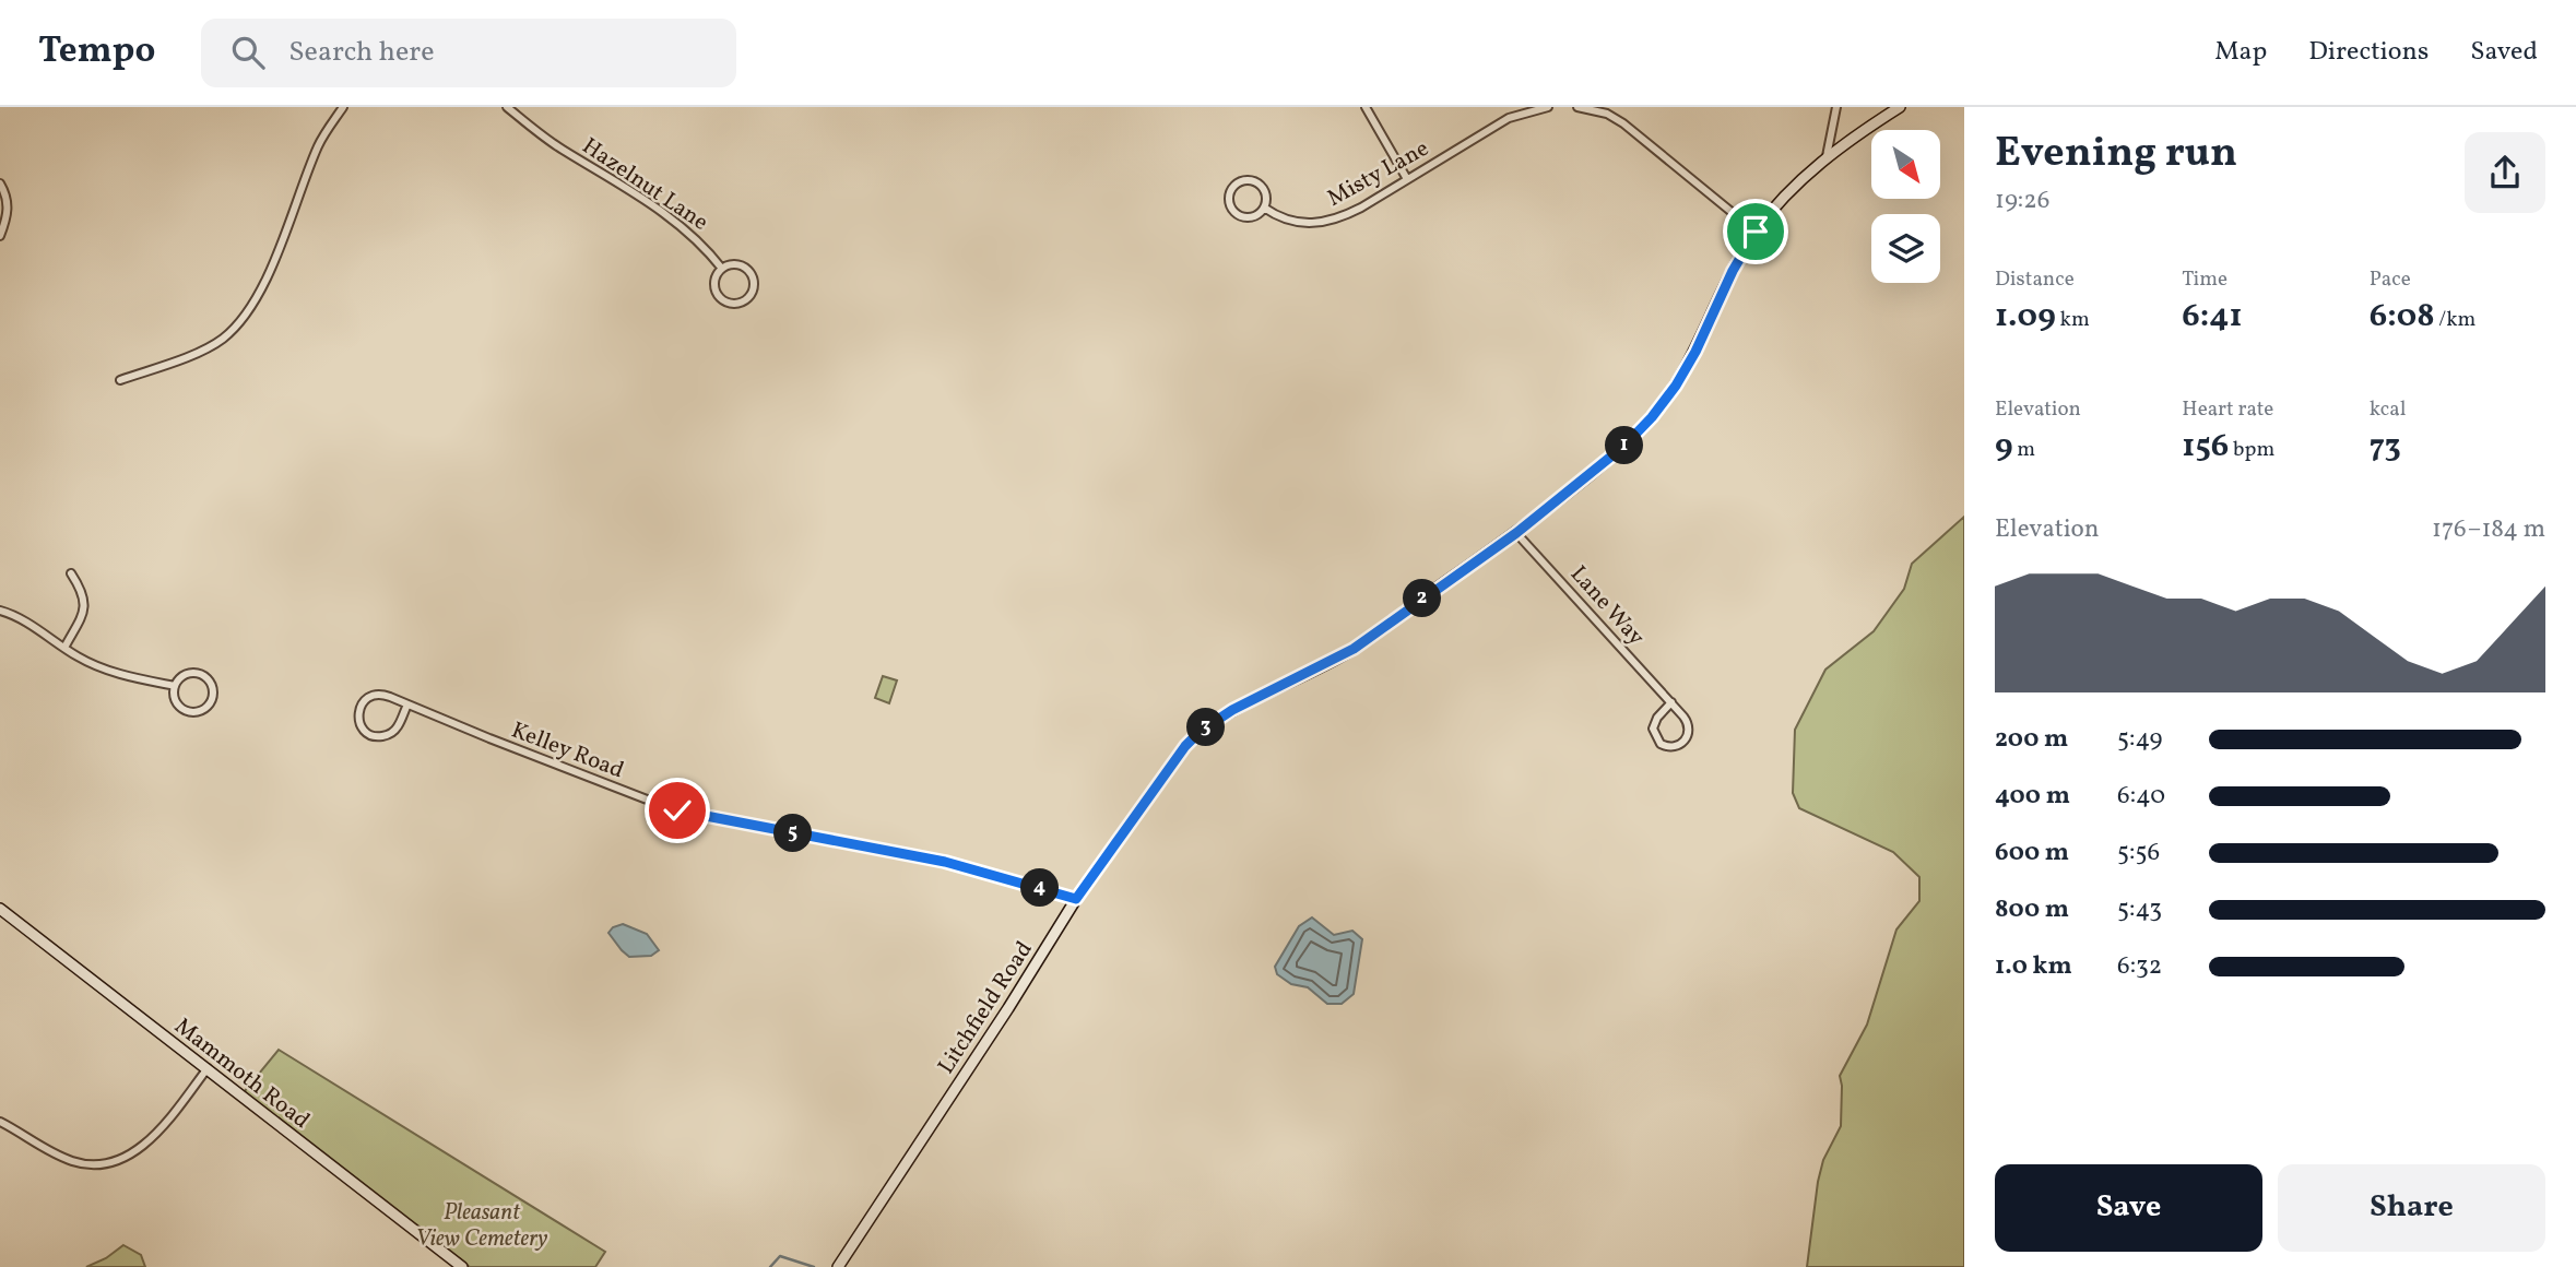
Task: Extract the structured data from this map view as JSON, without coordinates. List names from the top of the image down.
{
  "streets": {
    "street": [
      "Misty Lane",
      "Hazelnut Lane",
      "Lane Way",
      "Kelley Road",
      "Litchfield Road",
      "Mammoth Road"
    ]
  },
  "crossings": [
    ["Lane Way", "Litchfield Road"],
    ["Kelley Road", "Litchfield Road"]
  ],
  "parks": ["Pleasant View Cemetery"],
  "north": "bottom right",
  "page": {
    "header": "Tempo",
    "search": "Search here",
    "nav": ["Map", "Directions", "Saved"],
    "heading": ["Evening run", "19:26"],
    "stats": [
      ["Distance", "1.09 km"],
      ["Time", "6:41"],
      ["Pace", "6:08 /km"],
      ["Elevation", "9 m"],
      ["Heart rate", "156 bpm"],
      ["kcal", "73"]
    ],
    "pins": [
      "1",
      "2",
      "3",
      "5",
      "4"
    ],
    "chart": ["Elevation", "176–184 m"],
    "list": [
      {
        "name": "200 m",
        "note": "5:49"
      },
      {
        "name": "400 m",
        "note": "6:40"
      },
      {
        "name": "600 m",
        "note": "5:56"
      },
      {
        "name": "800 m",
        "note": "5:43"
      },
      {
        "name": "1.0 km",
        "note": "6:32"
      }
    ],
    "buttons": ["Save", "Share"]
  }
}
